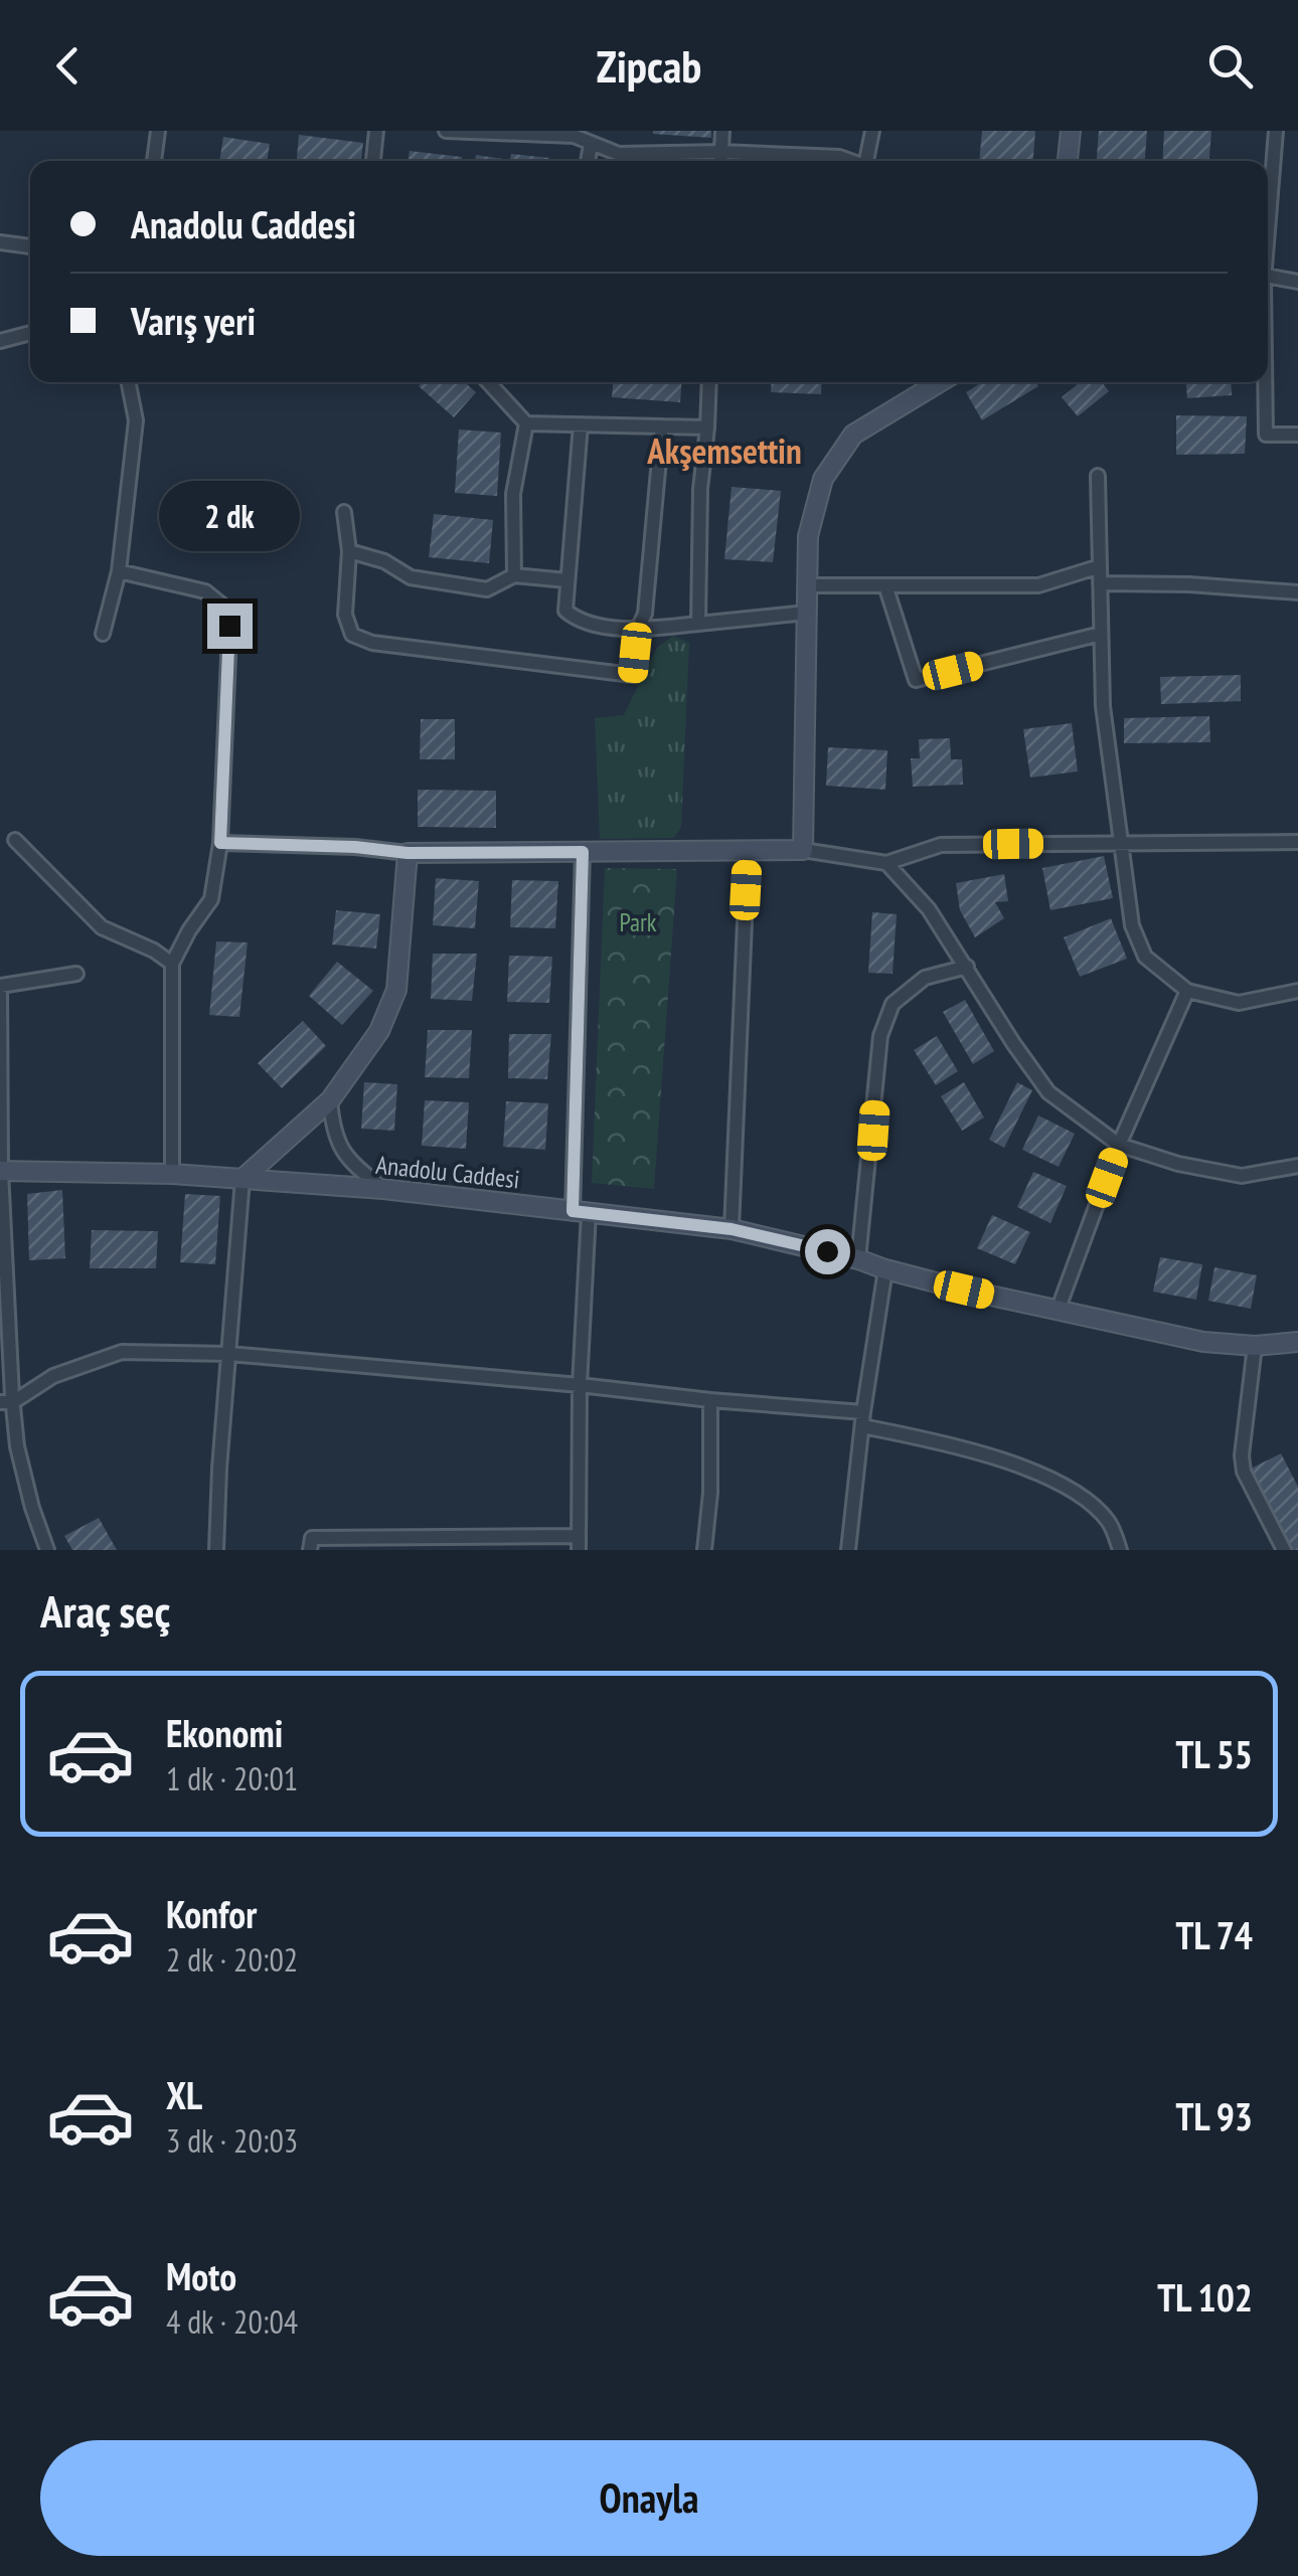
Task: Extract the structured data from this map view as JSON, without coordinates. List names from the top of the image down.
{
  "streets": {
    "street": ["Anadolu Caddesi"]
  },
  "districts": ["Akşemsettin"],
  "parks": ["Park"],
  "page": {
    "header": "Zipcab",
    "banner": ["Anadolu Caddesi", "Varış yeri"],
    "bubble": "2 dk",
    "heading": "Araç seç",
    "list": [
      {
        "name": "Ekonomi",
        "note": "1 dk · 20:01",
        "value": "TL 55"
      },
      {
        "name": "Konfor",
        "note": "2 dk · 20:02",
        "value": "TL 74"
      },
      {
        "name": "XL",
        "note": "3 dk · 20:03",
        "value": "TL 93"
      },
      {
        "name": "Moto",
        "note": "4 dk · 20:04",
        "value": "TL 102"
      }
    ],
    "buttons": "Onayla"
  }
}
